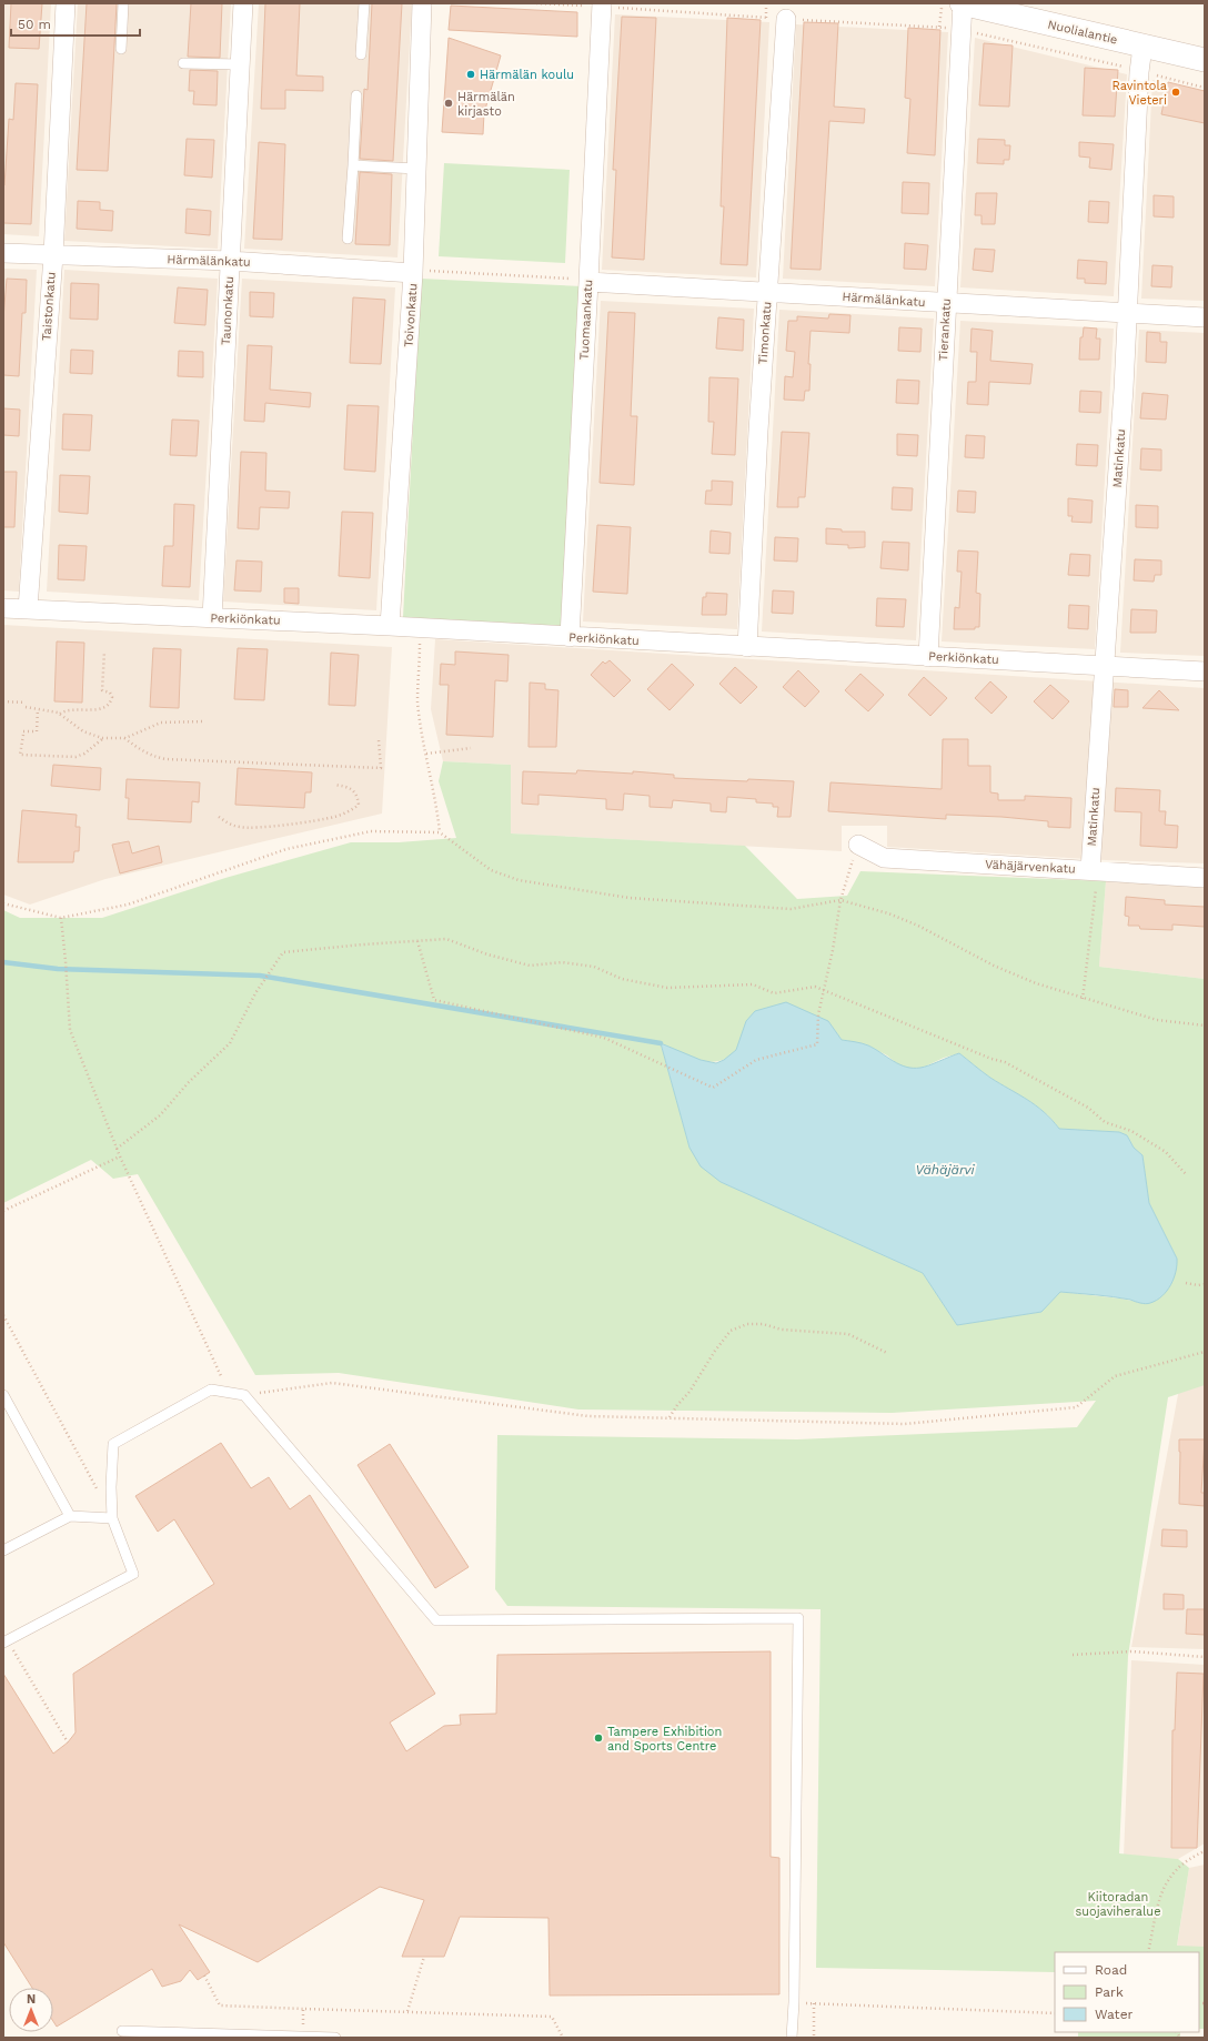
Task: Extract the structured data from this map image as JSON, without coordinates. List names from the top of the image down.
{
  "streets": {
    "street": [
      "Nuolialantie",
      "Härmälänkatu",
      "Taistonkatu",
      "Taunonkatu",
      "Toivonkatu",
      "Tuomaankatu",
      "Tierankatu",
      "Timonkatu",
      "Matinkatu",
      "Perkiönkatu",
      "Vähäjärvenkatu"
    ]
  },
  "crossings": [
    ["Nuolialantie", "Tierankatu"],
    ["Nuolialantie", "Matinkatu"],
    ["Härmälänkatu", "Taistonkatu"],
    ["Härmälänkatu", "Taunonkatu"],
    ["Härmälänkatu", "Toivonkatu"],
    ["Härmälänkatu", "Tuomaankatu"],
    ["Härmälänkatu", "Tierankatu"],
    ["Härmälänkatu", "Timonkatu"],
    ["Härmälänkatu", "Matinkatu"],
    ["Taistonkatu", "Perkiönkatu"],
    ["Taunonkatu", "Perkiönkatu"],
    ["Toivonkatu", "Perkiönkatu"],
    ["Tuomaankatu", "Perkiönkatu"],
    ["Tierankatu", "Perkiönkatu"],
    ["Timonkatu", "Perkiönkatu"],
    ["Matinkatu", "Perkiönkatu"],
    ["Matinkatu", "Vähäjärvenkatu"]
  ],
  "water": ["Vähäjärvi"],
  "parks": ["Kiitoradan suojaviheralue"],
  "places": [
    "Härmälän koulu",
    "Ravintola Vieteri",
    "Härmälän kirjasto",
    "Tampere Exhibition and Sports Centre"
  ],
  "legend": ["Road", "Park", "Water"],
  "scale_bar": "50 m",
  "north": "top"
}
